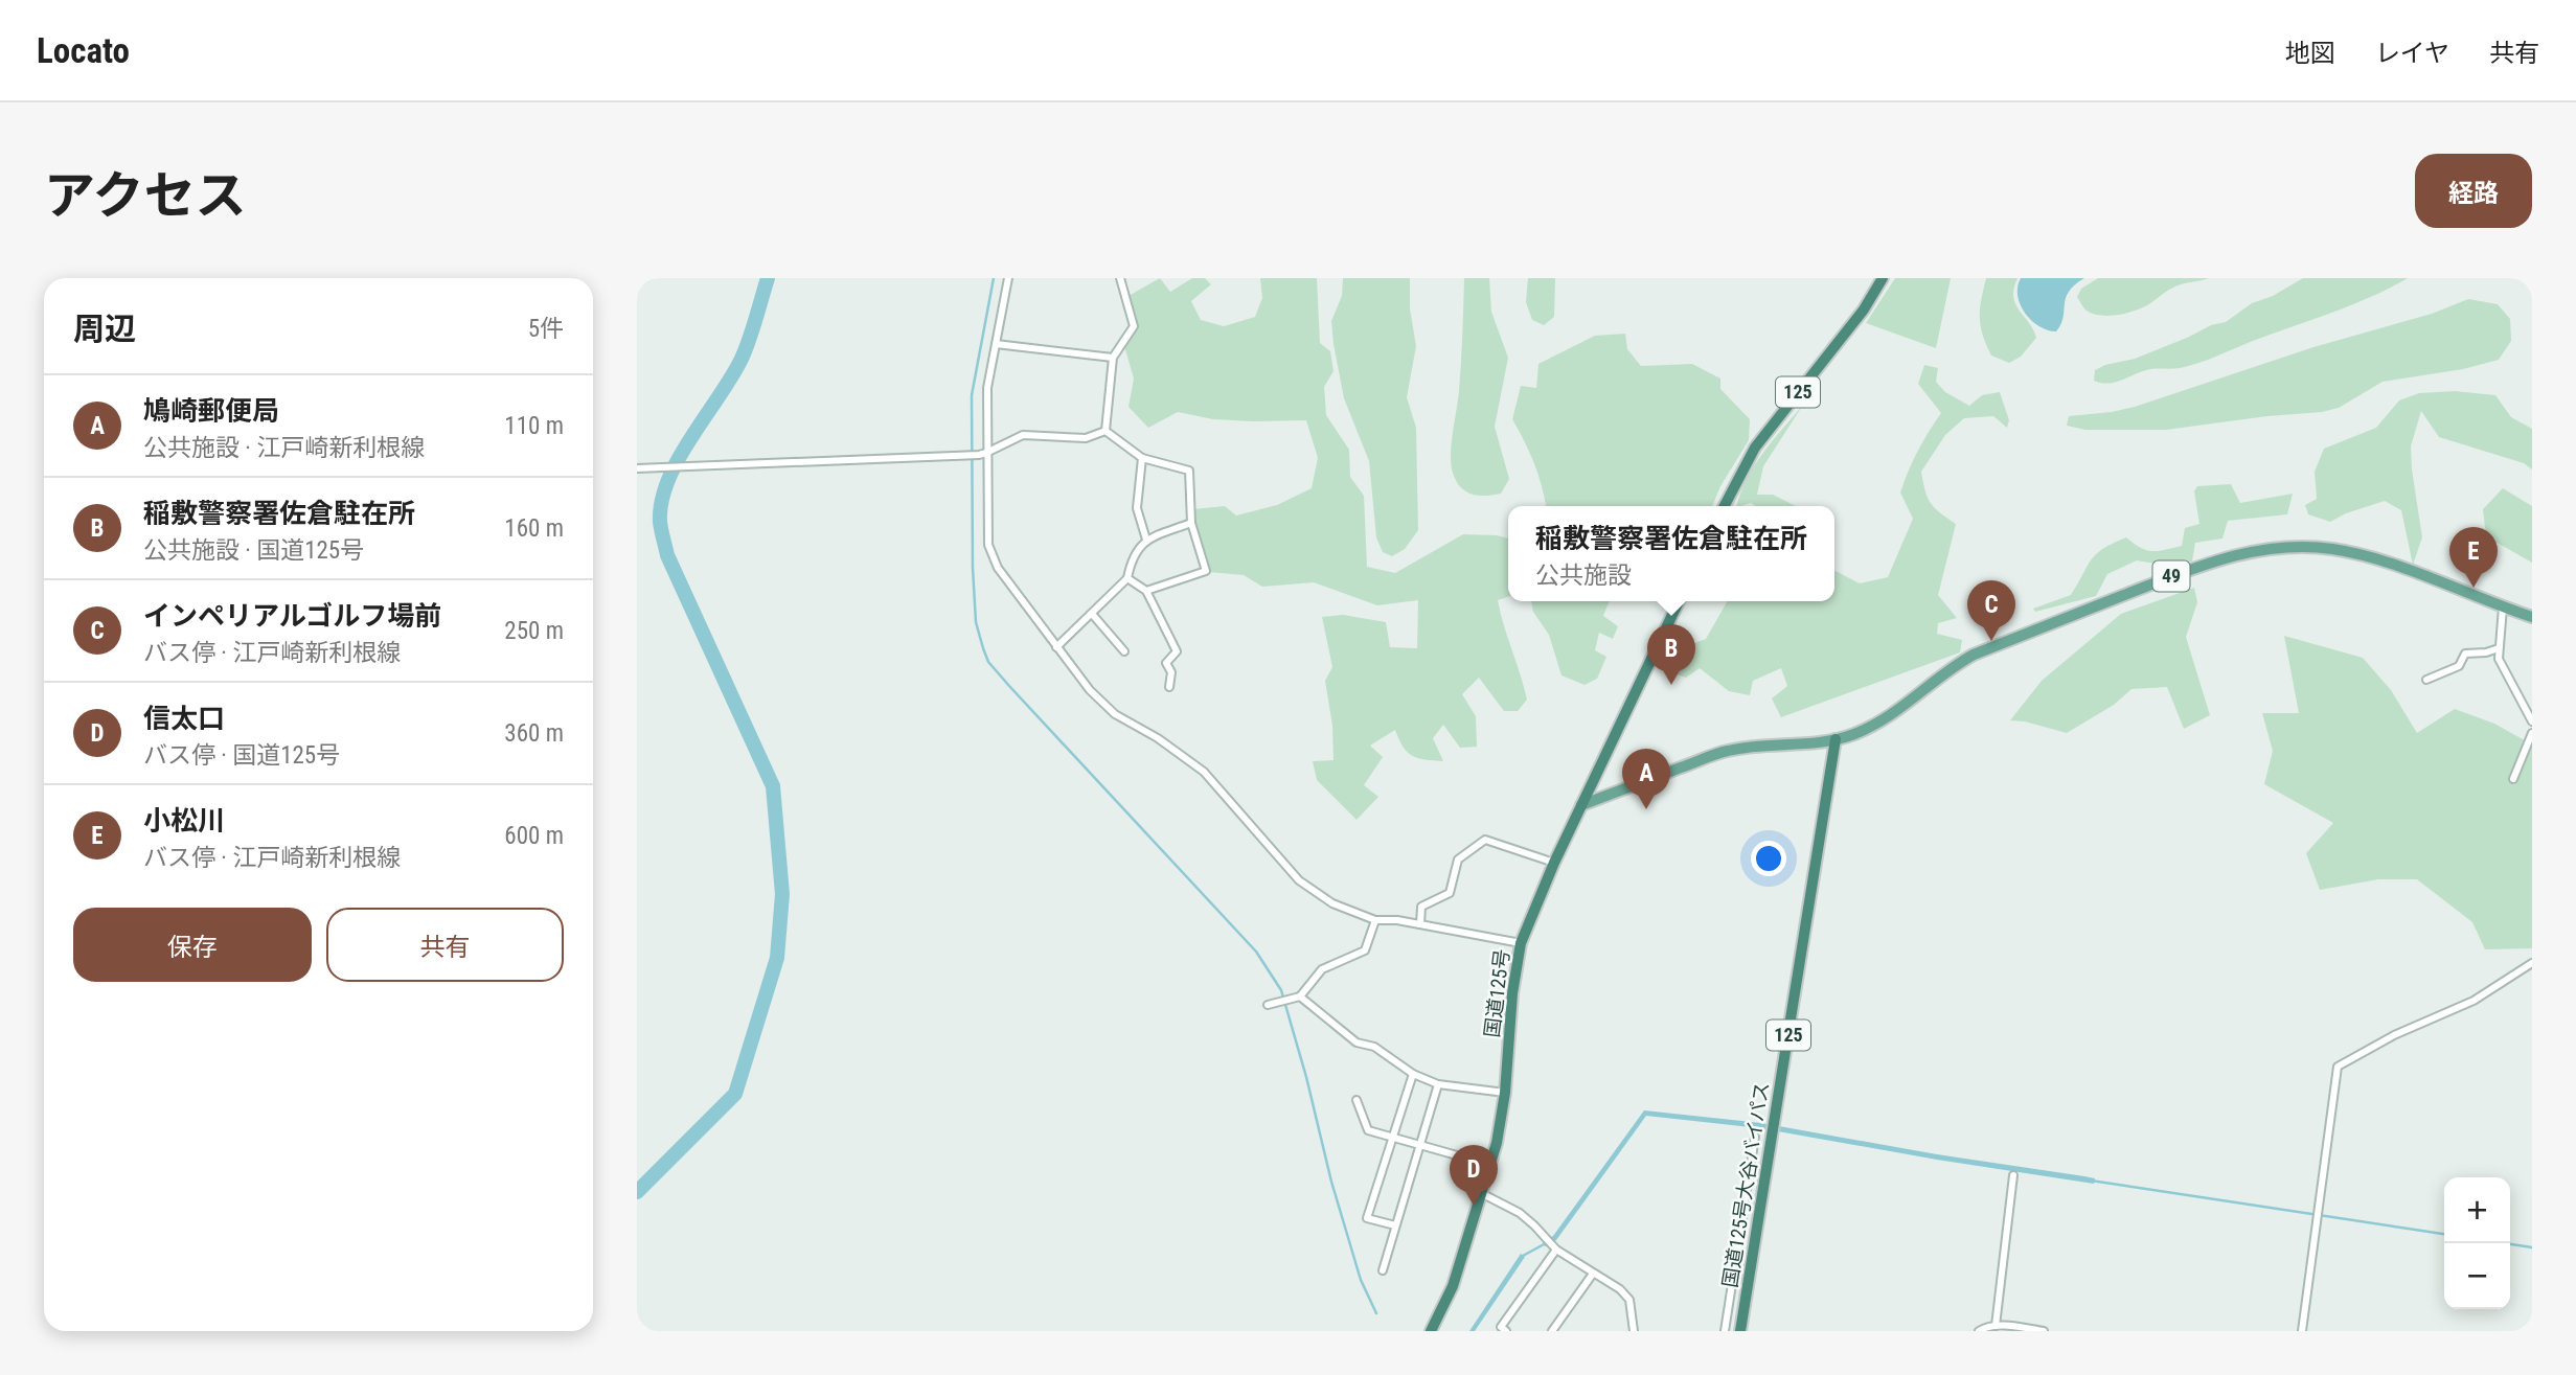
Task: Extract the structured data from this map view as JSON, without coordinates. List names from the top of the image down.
{
  "streets": {
    "highway": ["125", "国道125号", "国道125号大谷バイパス"],
    "main road": ["49"]
  },
  "crossings": [
    ["49", "国道125号"],
    ["49", "国道125号大谷バイパス"]
  ],
  "page": {
    "header": "Locato",
    "nav": ["地図", "レイヤ", "共有"],
    "title": "アクセス",
    "buttons": [
      "経路",
      ["保存", "共有"]
    ],
    "heading": ["周辺", "5件"],
    "list": [
      {
        "mark": "A",
        "name": "鳩崎郵便局",
        "note": "公共施設 · 江戸崎新利根線",
        "value": "110 m"
      },
      {
        "mark": "B",
        "name": "稲敷警察署佐倉駐在所",
        "note": "公共施設 · 国道125号",
        "value": "160 m"
      },
      {
        "mark": "C",
        "name": "インペリアルゴルフ場前",
        "note": "バス停 · 江戸崎新利根線",
        "value": "250 m"
      },
      {
        "mark": "D",
        "name": "信太口",
        "note": "バス停 · 国道125号",
        "value": "360 m"
      },
      {
        "mark": "E",
        "name": "小松川",
        "note": "バス停 · 江戸崎新利根線",
        "value": "600 m"
      }
    ],
    "popup": ["稲敷警察署佐倉駐在所", "公共施設"],
    "pins": [
      "E",
      "C",
      "B",
      "A",
      "D"
    ],
    "map_buttons": ["+", "−"]
  }
}
